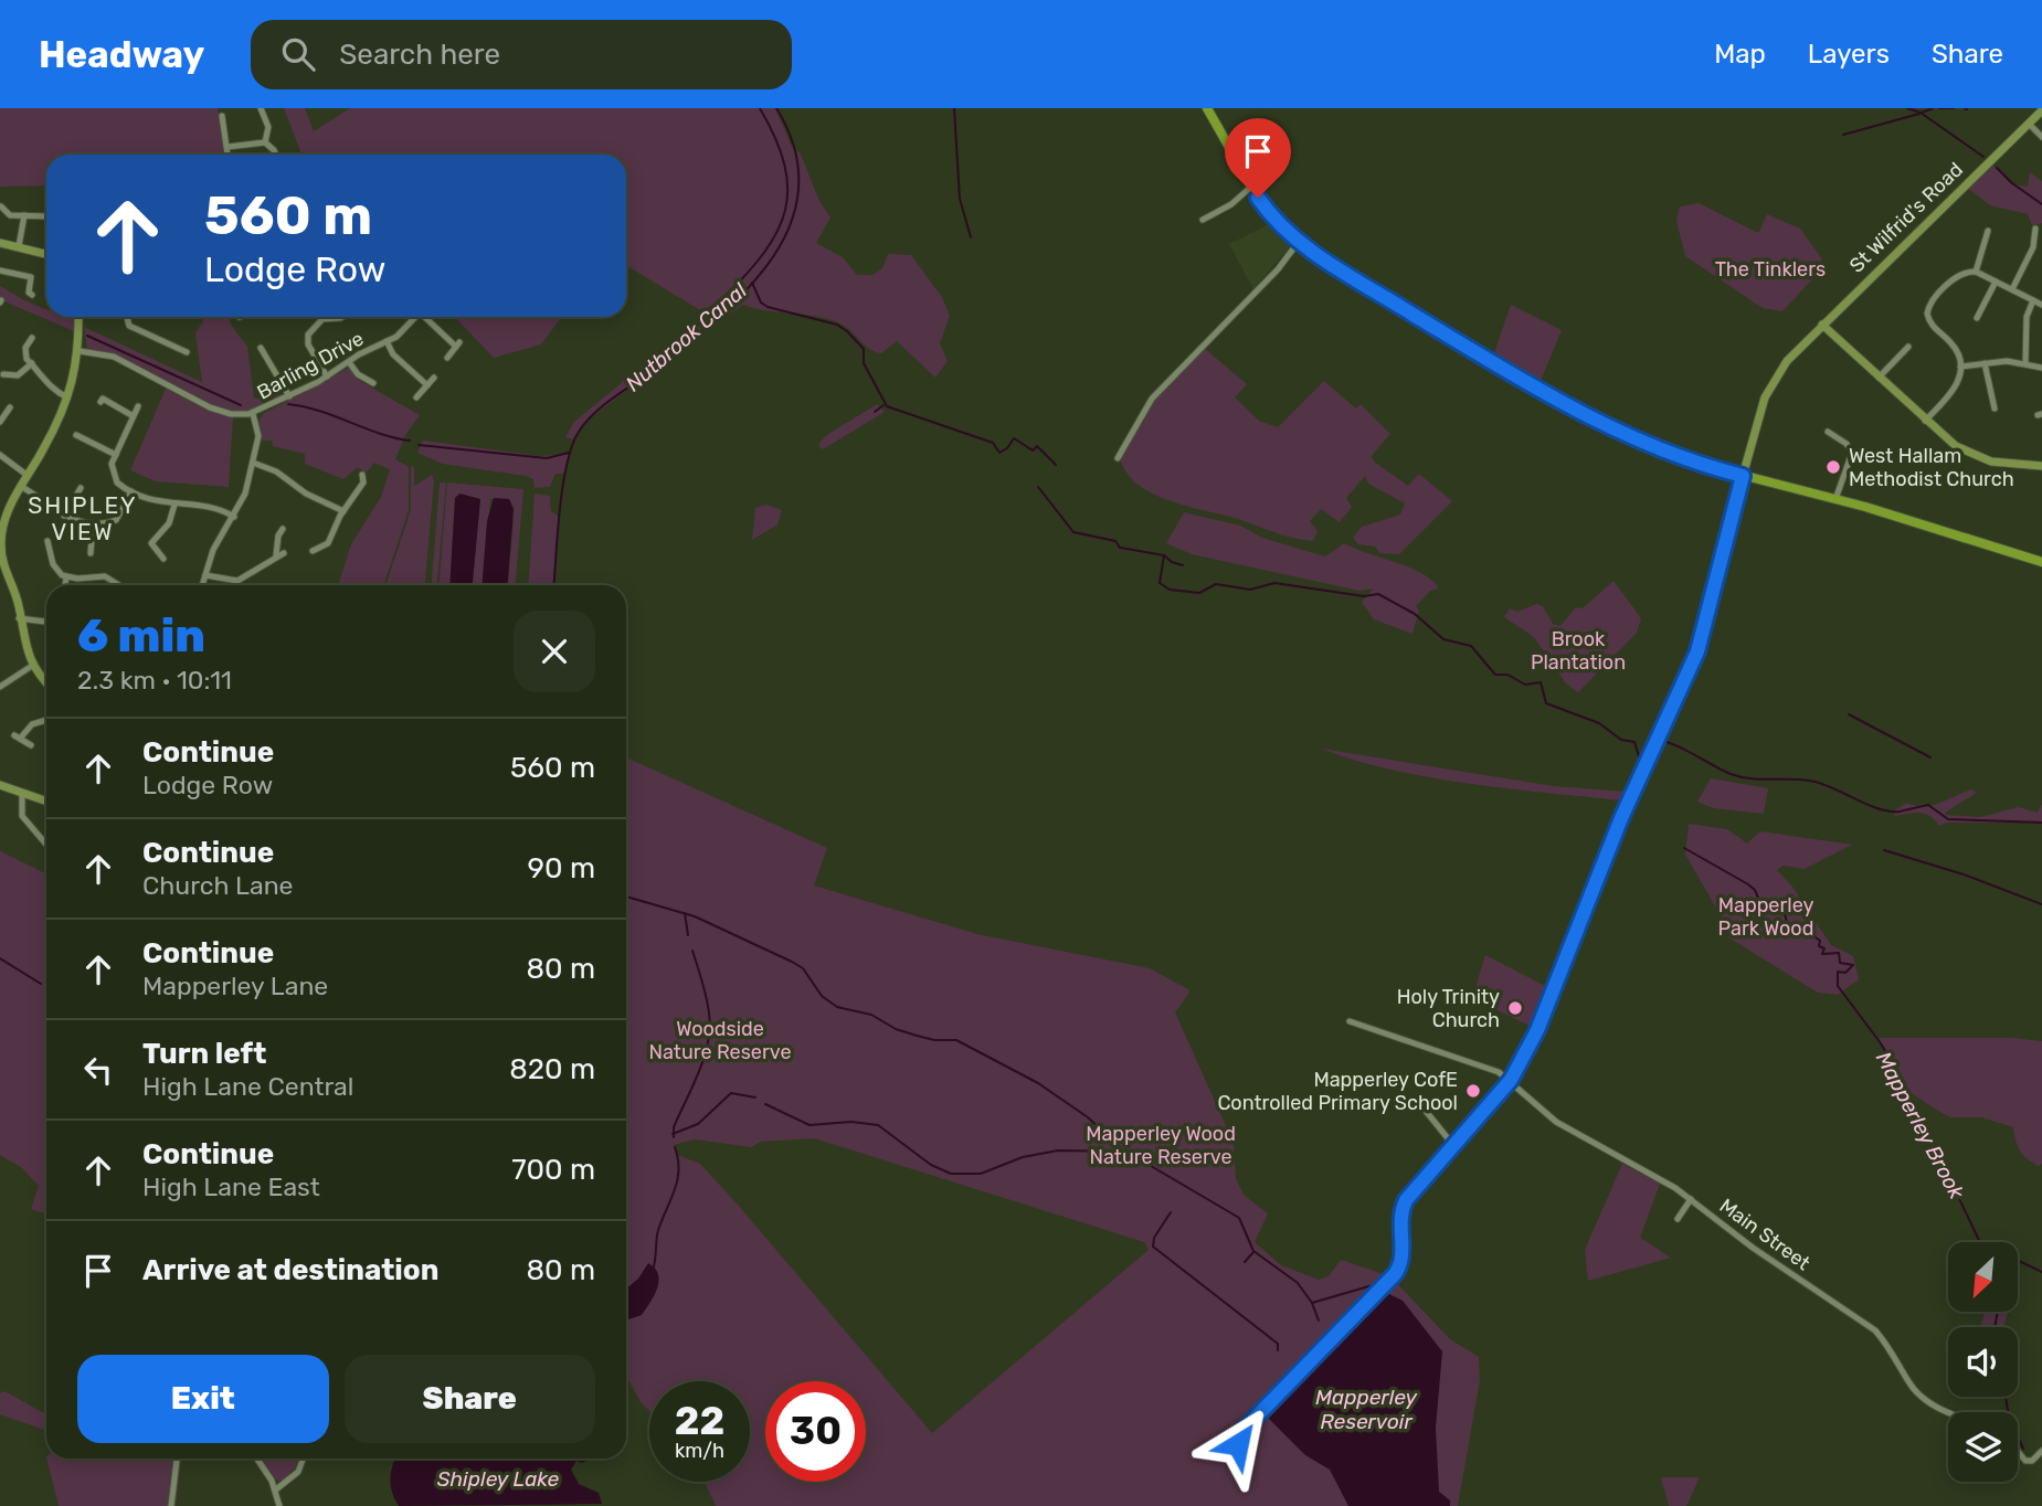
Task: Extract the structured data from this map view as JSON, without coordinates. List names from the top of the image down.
{
  "streets": {
    "street": ["St Wilfrid's Road", "Barling Drive", "Main Street"]
  },
  "districts": ["SHIPLEY VIEW"],
  "water": [
    "Nutbrook Canal",
    "Mapperley Brook",
    "Mapperley Reservoir",
    "Shipley Lake"
  ],
  "parks": [
    "The Tinklers",
    "Brook Plantation",
    "Mapperley Park Wood",
    "Woodside Nature Reserve",
    "Mapperley Wood Nature Reserve"
  ],
  "places": ["West Hallam Methodist Church", "Holy Trinity Church", "Mapperley CofE Controlled Primary School"],
  "north": "bottom left",
  "page": {
    "header": "Headway",
    "search": "Search here",
    "nav": ["Map", "Layers", "Share"],
    "turn": ["560 m", "Lodge Row"],
    "heading": ["6 min", "2.3 km · 10:11"],
    "list": [
      {
        "name": "Continue",
        "note": "Lodge Row",
        "value": "560 m"
      },
      {
        "name": "Continue",
        "note": "Church Lane",
        "value": "90 m"
      },
      {
        "name": "Continue",
        "note": "Mapperley Lane",
        "value": "80 m"
      },
      {
        "name": "Turn left",
        "note": "High Lane Central",
        "value": "820 m"
      },
      {
        "name": "Continue",
        "note": "High Lane East",
        "value": "700 m"
      },
      {
        "name": "Arrive at destination",
        "value": "80 m"
      }
    ],
    "buttons": ["Exit", "Share"],
    "speed": "22 km/h",
    "limit": "30"
  }
}
